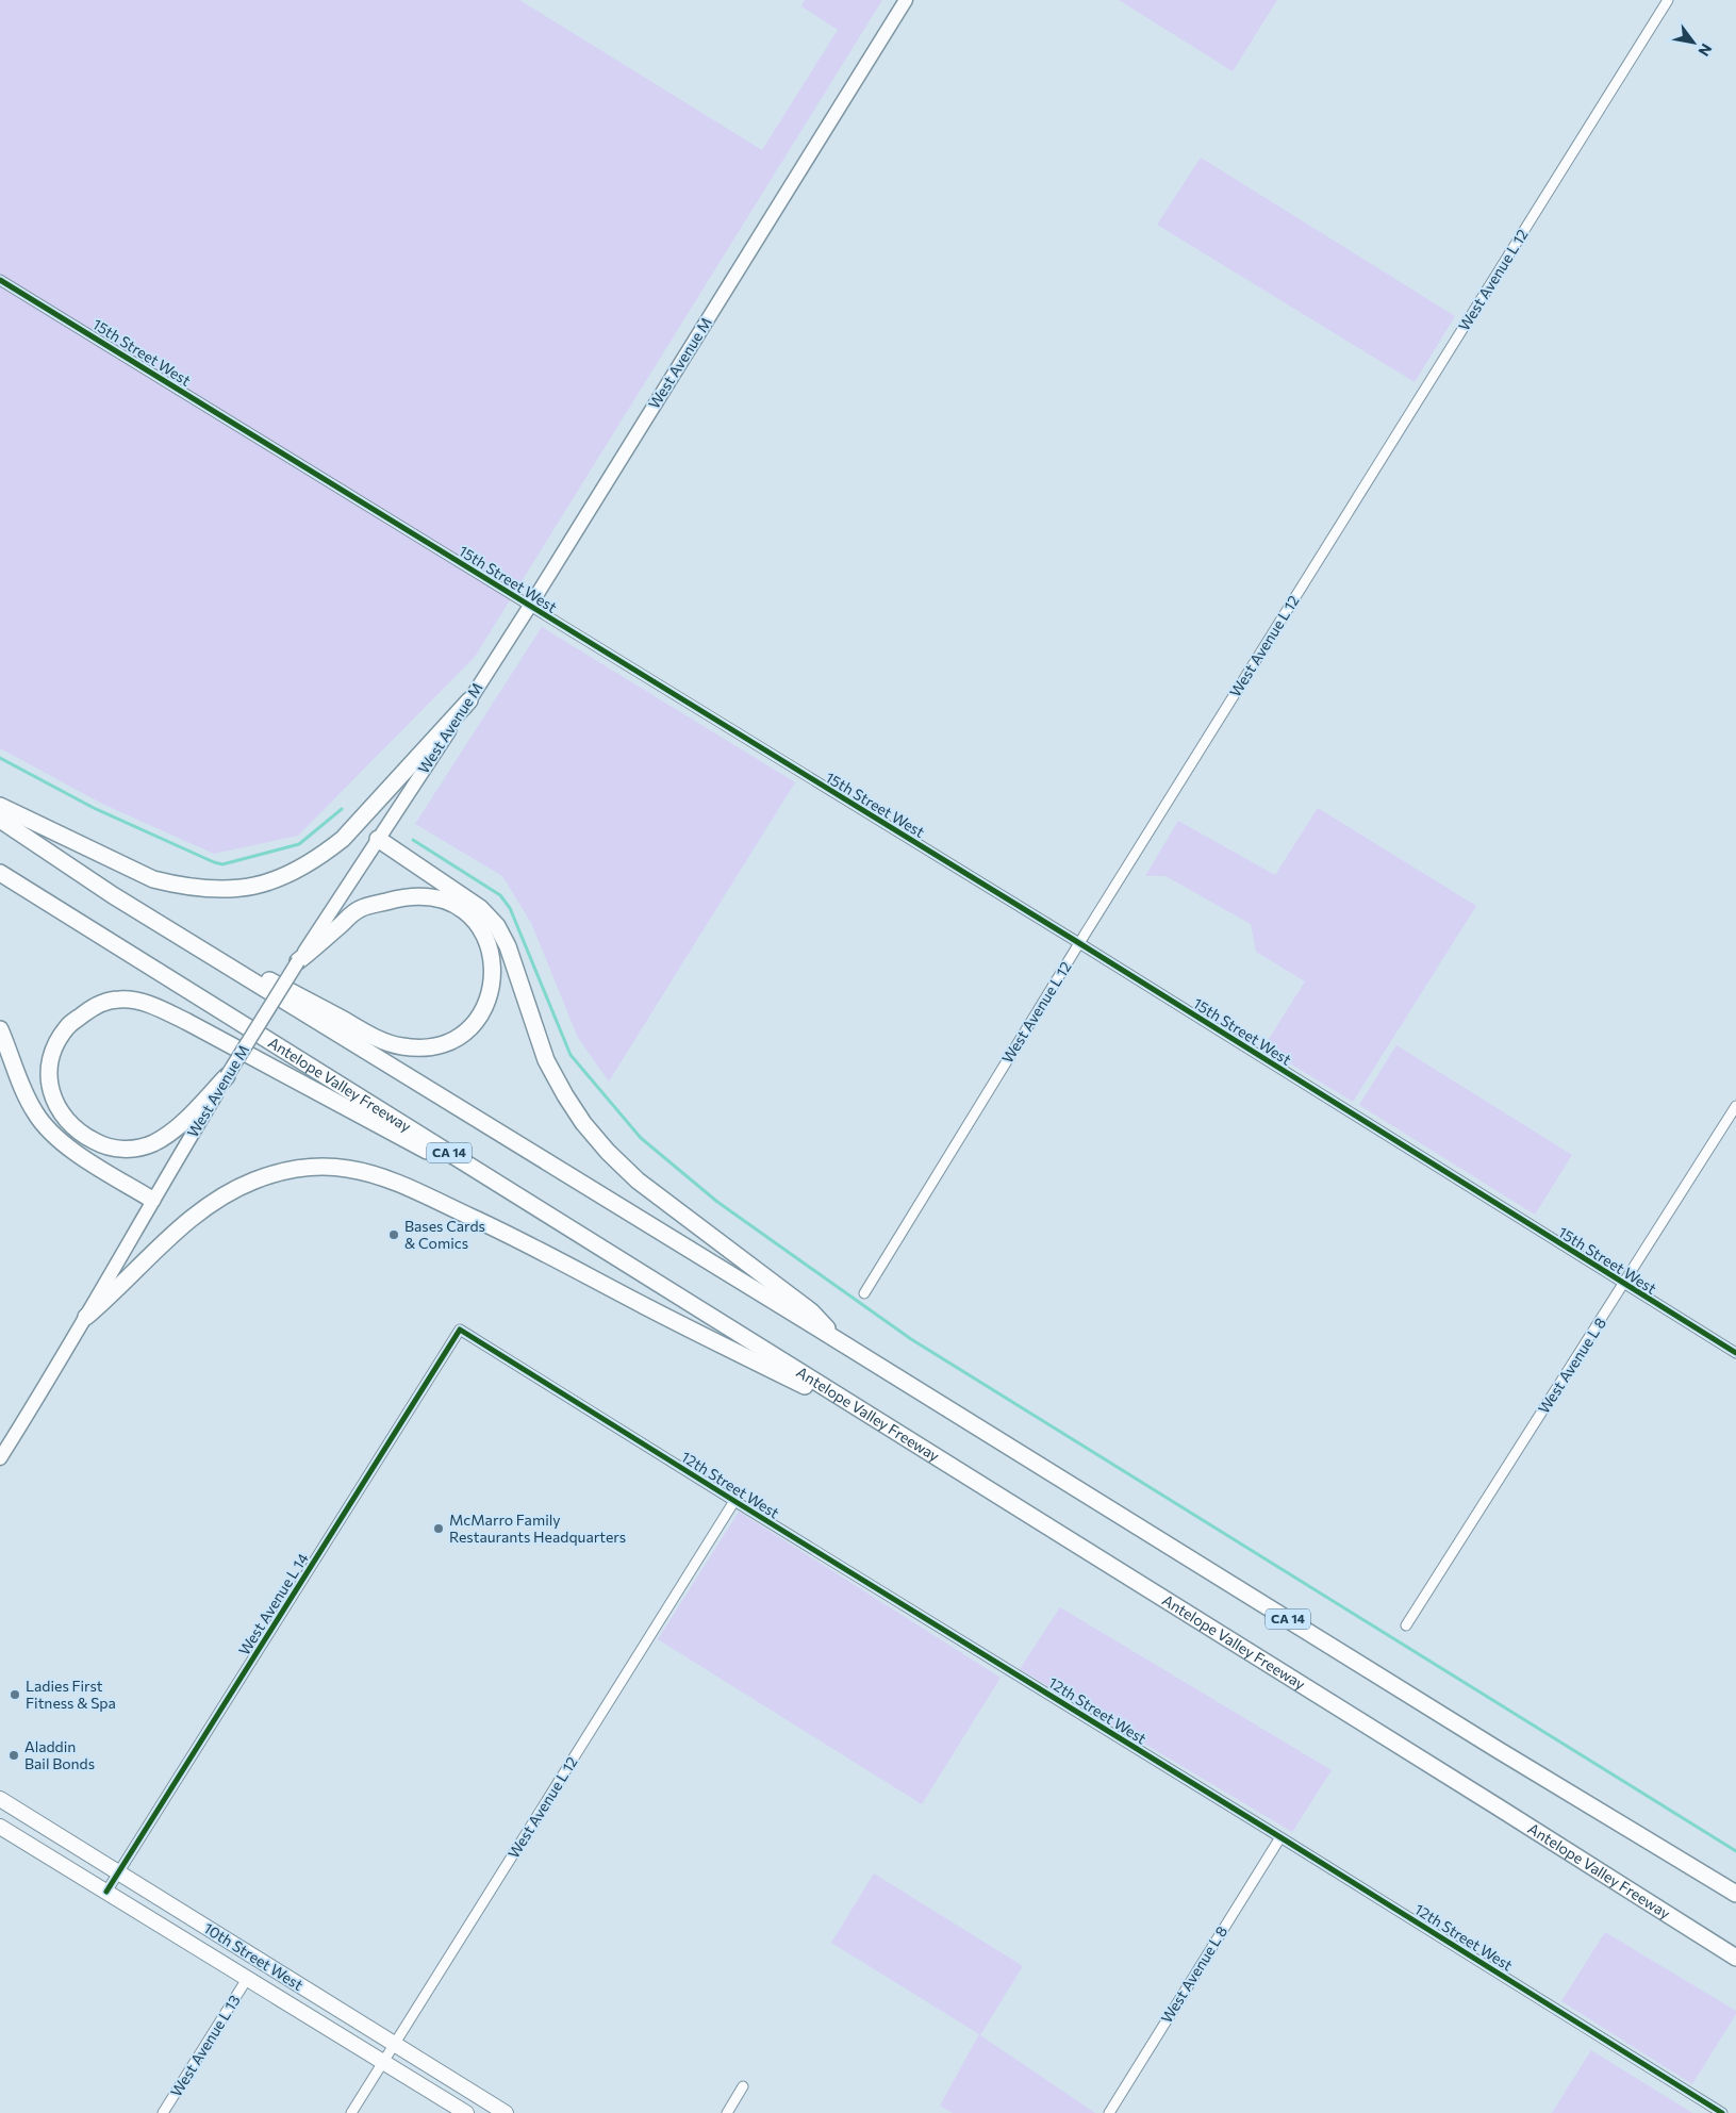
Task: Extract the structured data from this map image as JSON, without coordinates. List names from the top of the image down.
{
  "streets": {
    "highway": ["Antelope Valley Freeway", "CA 14"],
    "main road": ["West Avenue M", "10th Street West"],
    "street": [
      "West Avenue L 12",
      "15th Street West",
      "West Avenue L 8",
      "12th Street West",
      "West Avenue L 14",
      "West Avenue L 13"
    ]
  },
  "crossings": [
    ["West Avenue L 12", "15th Street West"],
    ["West Avenue L 12", "12th Street West"],
    ["West Avenue L 12", "10th Street West"],
    ["15th Street West", "West Avenue M"],
    ["15th Street West", "West Avenue L 8"],
    ["West Avenue L 8", "12th Street West"],
    ["12th Street West", "West Avenue L 14"],
    ["West Avenue L 14", "10th Street West"],
    ["10th Street West", "West Avenue L 13"]
  ],
  "places": [
    "Bases Cards & Comics",
    "McMarro Family Restaurants Headquarters",
    "Ladies First Fitness & Spa",
    "Aladdin Bail Bonds"
  ],
  "north": "bottom right"
}
